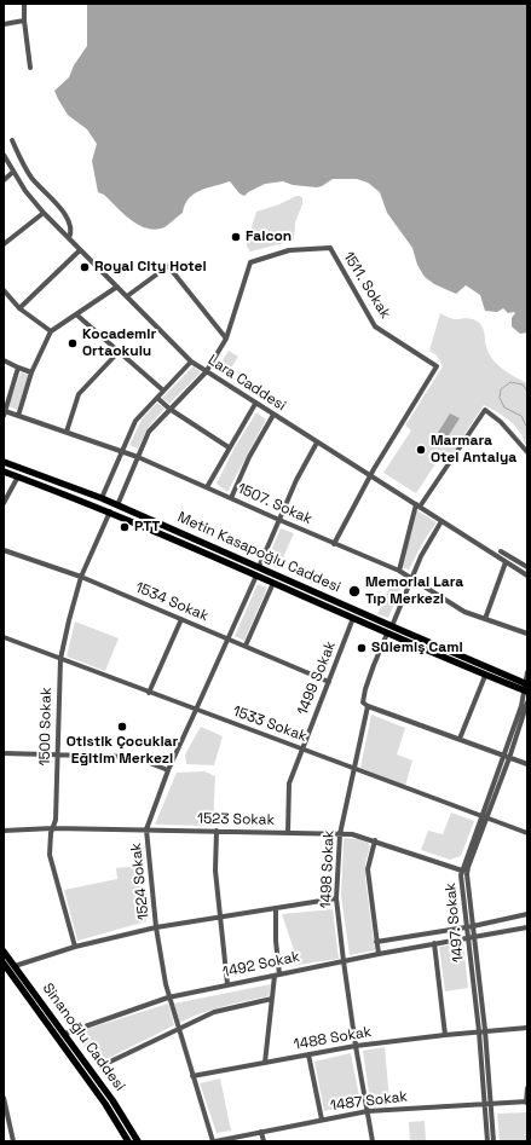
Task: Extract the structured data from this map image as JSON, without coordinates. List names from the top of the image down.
{
  "streets": {
    "main road": ["Metin Kasapoğlu Caddesi", "Si̇nanoğlu Caddesi"],
    "street": [
      "1511. Sokak",
      "Lara Caddesi",
      "1507. Sokak",
      "1534 Sokak",
      "1499 Sokak",
      "1533 Sokak",
      "1500 Sokak",
      "1523 Sokak",
      "1498 Sokak",
      "1524 Sokak",
      "1497. Sokak",
      "1492 Sokak",
      "1488 Sokak",
      "1487 Sokak"
    ]
  },
  "crossings": [
    ["1511. Sokak", "Lara Caddesi"],
    ["1511. Sokak", "1507. Sokak"],
    ["1511. Sokak", "Metin Kasapoğlu Caddesi"],
    ["Metin Kasapoğlu Caddesi", "1499 Sokak"],
    ["Metin Kasapoğlu Caddesi", "1500 Sokak"],
    ["Metin Kasapoğlu Caddesi", "1498 Sokak"],
    ["Metin Kasapoğlu Caddesi", "1524 Sokak"],
    ["Metin Kasapoğlu Caddesi", "1497. Sokak"],
    ["1534 Sokak", "1499 Sokak"],
    ["1534 Sokak", "1500 Sokak"],
    ["1534 Sokak", "1524 Sokak"],
    ["1499 Sokak", "1533 Sokak"],
    ["1499 Sokak", "1523 Sokak"],
    ["1533 Sokak", "1500 Sokak"],
    ["1533 Sokak", "1498 Sokak"],
    ["1533 Sokak", "1524 Sokak"],
    ["1533 Sokak", "1497. Sokak"],
    ["1500 Sokak", "1523 Sokak"],
    ["1523 Sokak", "1498 Sokak"],
    ["1523 Sokak", "1524 Sokak"],
    ["1523 Sokak", "1497. Sokak"],
    ["1498 Sokak", "1492 Sokak"],
    ["1498 Sokak", "1488 Sokak"],
    ["1498 Sokak", "1487 Sokak"],
    ["1524 Sokak", "1492 Sokak"],
    ["1524 Sokak", "1488 Sokak"],
    ["1524 Sokak", "1487 Sokak"],
    ["1497. Sokak", "1492 Sokak"],
    ["1497. Sokak", "1488 Sokak"],
    ["1497. Sokak", "1487 Sokak"],
    ["1492 Sokak", "Si̇nanoğlu Caddesi"]
  ],
  "places": [
    "Falcon",
    "Royal City Hotel",
    "Kocademir Ortaokulu",
    "Marmara Otel Antalya",
    "PTT",
    "Memorial Lara Tıp Merkezi",
    "Sülemiş Cami",
    "Otistik Çocuklar Eğitim Merkezi"
  ]
}
